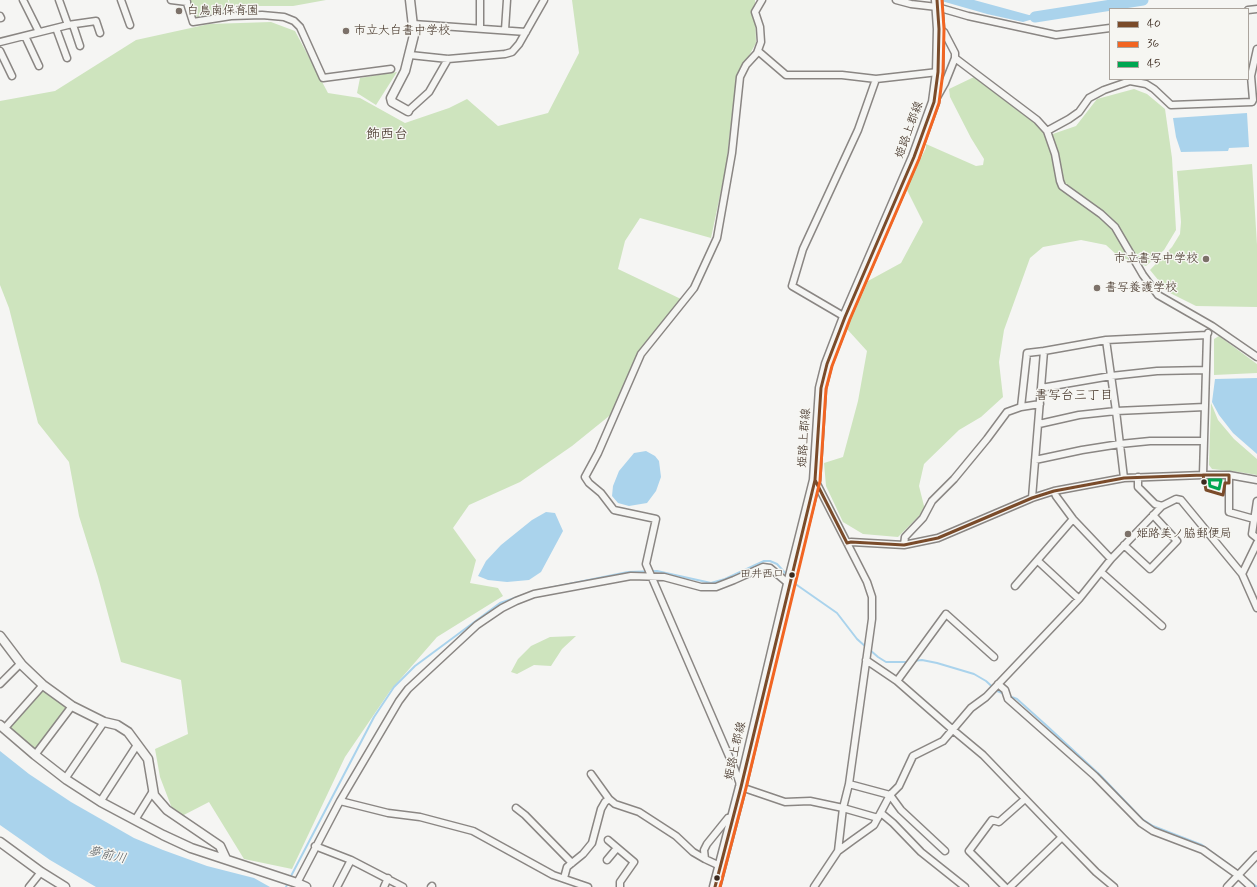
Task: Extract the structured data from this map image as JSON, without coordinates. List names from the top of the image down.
{
  "streets": {
    "main road": ["姫路上郡線"]
  },
  "districts": ["飾西台", "書写台三丁目"],
  "water": ["夢前川"],
  "places": [
    "白鳥南保育園",
    "市立大白書中学校",
    "市立書写中学校",
    "書写養護学校",
    "姫路美ノ脇郵便局",
    "田井西口"
  ],
  "lines": ["transit line 40", "transit line 36", "transit line 45"],
  "legend": ["40", "36", "45"]
}
